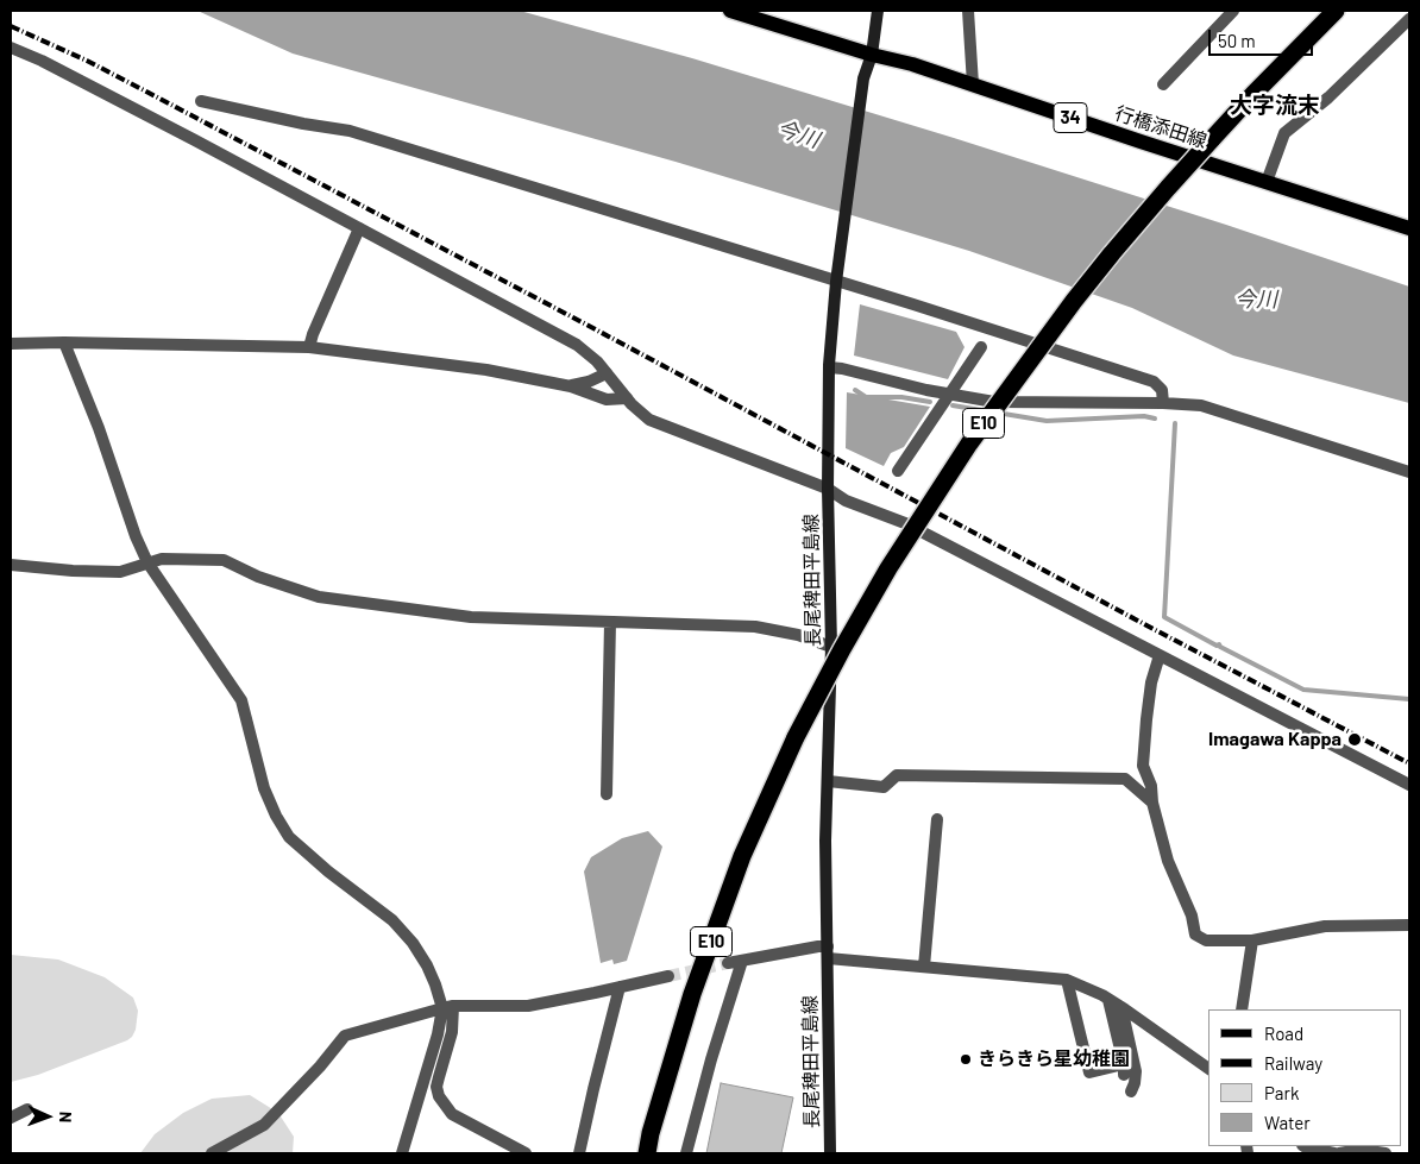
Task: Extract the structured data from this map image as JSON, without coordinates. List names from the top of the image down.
{
  "streets": {
    "highway": ["E10"],
    "main road": ["34", "行橋添田線", "長尾稗田平島線"]
  },
  "crossings": [
    ["行橋添田線", "長尾稗田平島線"]
  ],
  "districts": ["大字流末"],
  "water": ["今川"],
  "places": ["Imagawa Kappa", "きらきら星幼稚園"],
  "legend": [
    "Road",
    "Railway",
    "Park",
    "Water"
  ],
  "scale_bar": "50 m",
  "north": "right"
}
